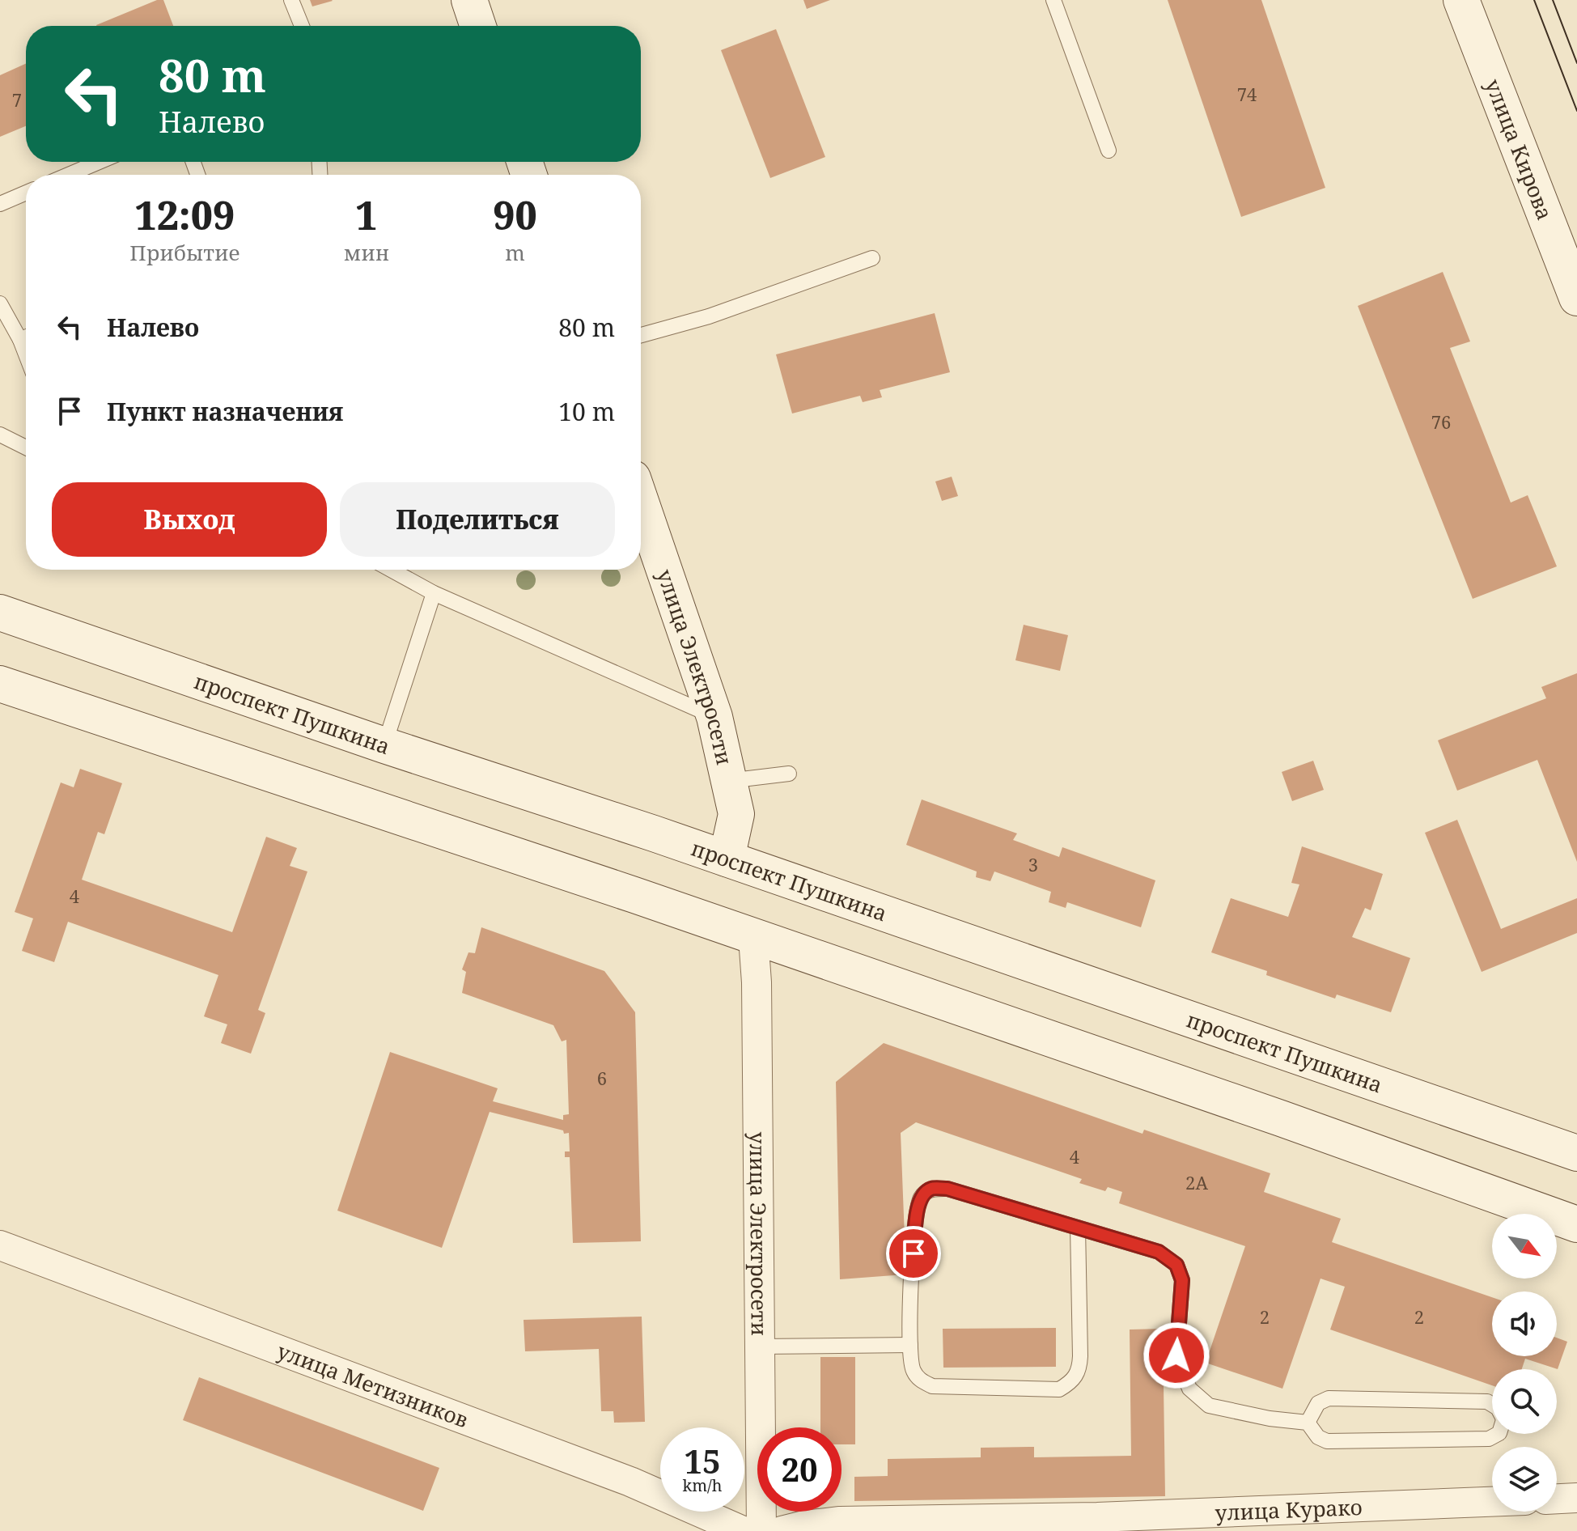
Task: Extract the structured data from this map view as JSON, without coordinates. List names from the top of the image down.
{
  "streets": {
    "main road": ["улица Кирова", "улица Электросети", "проспект Пушкина"],
    "street": ["улица Метизников", "улица Курако"]
  },
  "crossings": [
    ["улица Электросети", "проспект Пушкина"]
  ],
  "house_numbers": [
    "74",
    "7",
    "76",
    "3",
    "4",
    "6",
    "4",
    "2А",
    "2",
    "2"
  ],
  "north": "bottom right",
  "page": {
    "turn": ["80 m", "Налево"],
    "eta": [
      "12:09",
      "Прибытие",
      "1",
      "мин",
      "90",
      "m"
    ],
    "list": [
      {
        "name": "Налево",
        "value": "80 m"
      },
      {
        "name": "Пункт назначения",
        "value": "10 m"
      }
    ],
    "buttons": ["Выход", "Поделиться"],
    "speed": "15 km/h",
    "limit": "20"
  }
}
